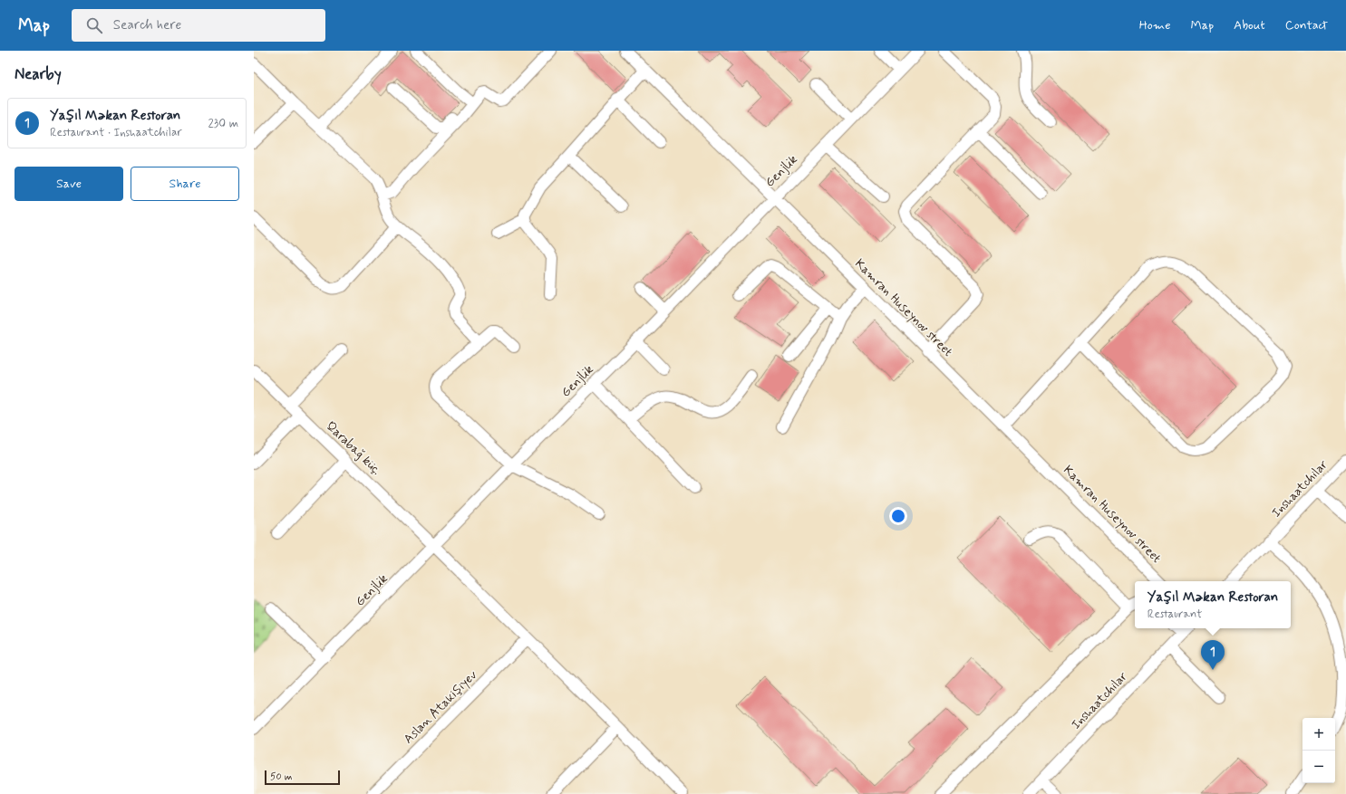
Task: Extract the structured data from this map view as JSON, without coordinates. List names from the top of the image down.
{
  "streets": {
    "street": [
      "Genjlik",
      "Kamran Huseynov street",
      "Qarabağ küç.",
      "Inshaatchilar",
      "Aslan Atakişiyev"
    ]
  },
  "crossings": [
    ["Genjlik", "Kamran Huseynov street"],
    ["Genjlik", "Qarabağ küç."],
    ["Qarabağ küç.", "Aslan Atakişiyev"]
  ],
  "scale_bar": "50 m",
  "page": {
    "header": "Map",
    "search": "Search here",
    "nav": [
      "Home",
      "Map",
      "About",
      "Contact"
    ],
    "heading": "Nearby",
    "list": [
      {
        "mark": "1",
        "name": "Yaşıl Məkan Restoran",
        "note": "Restaurant · Inshaatchilar",
        "value": "230 m"
      }
    ],
    "buttons": ["Save", "Share"],
    "popup": ["Yaşıl Məkan Restoran", "Restaurant"],
    "pins": "1",
    "map_buttons": ["+", "−"],
    "scale": "50 m"
  }
}
